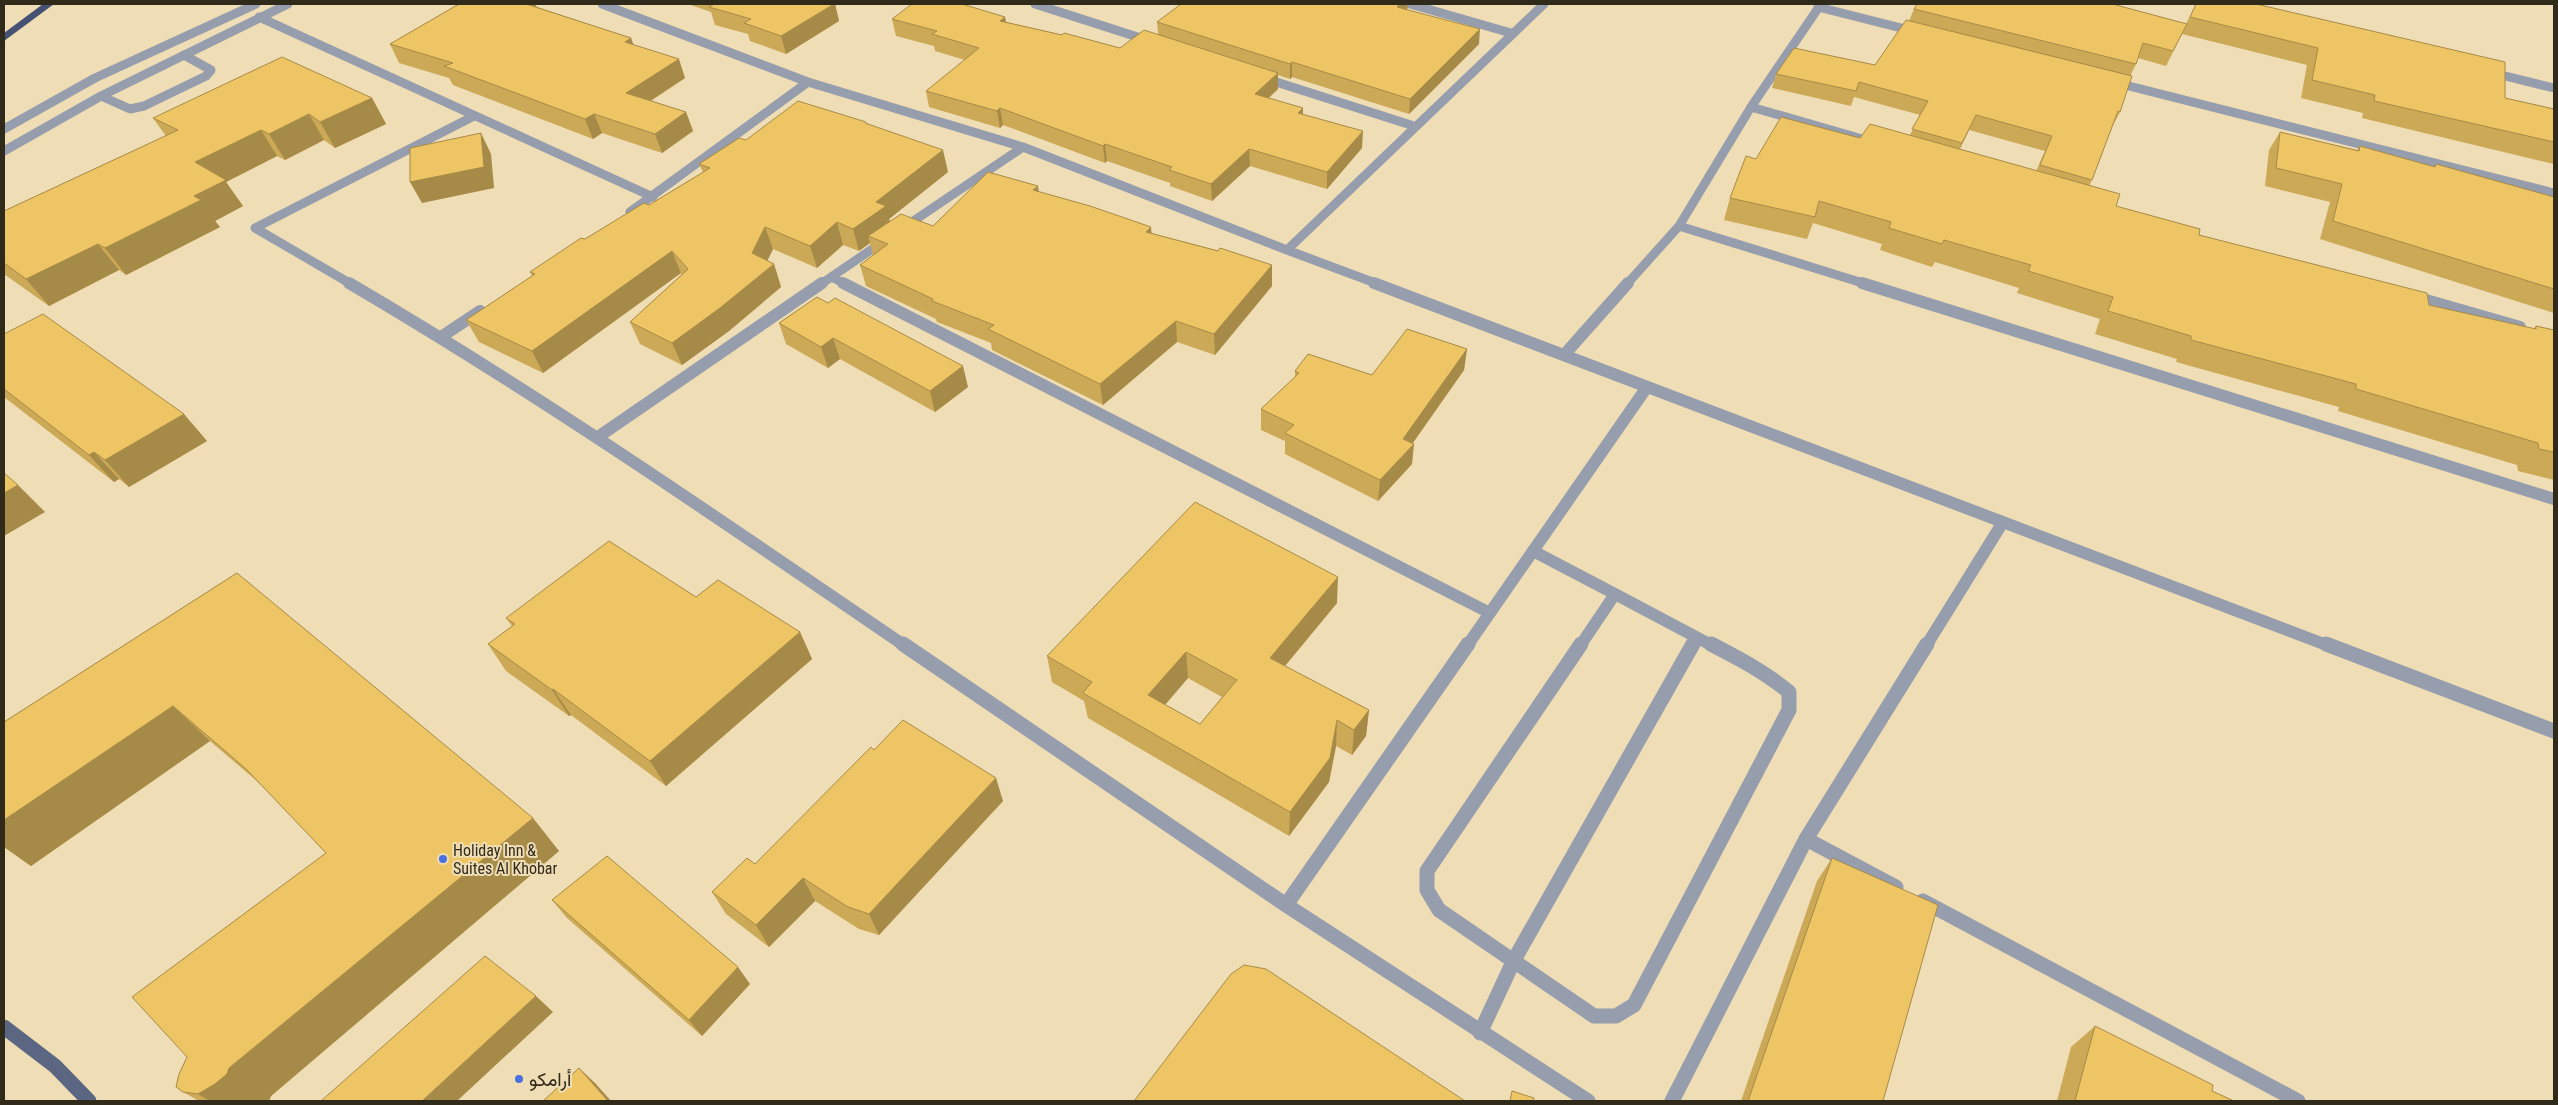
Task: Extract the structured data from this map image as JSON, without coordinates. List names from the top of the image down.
{
  "places": ["Holiday Inn & Suites Al Khobar", "أرامكو"]
}
